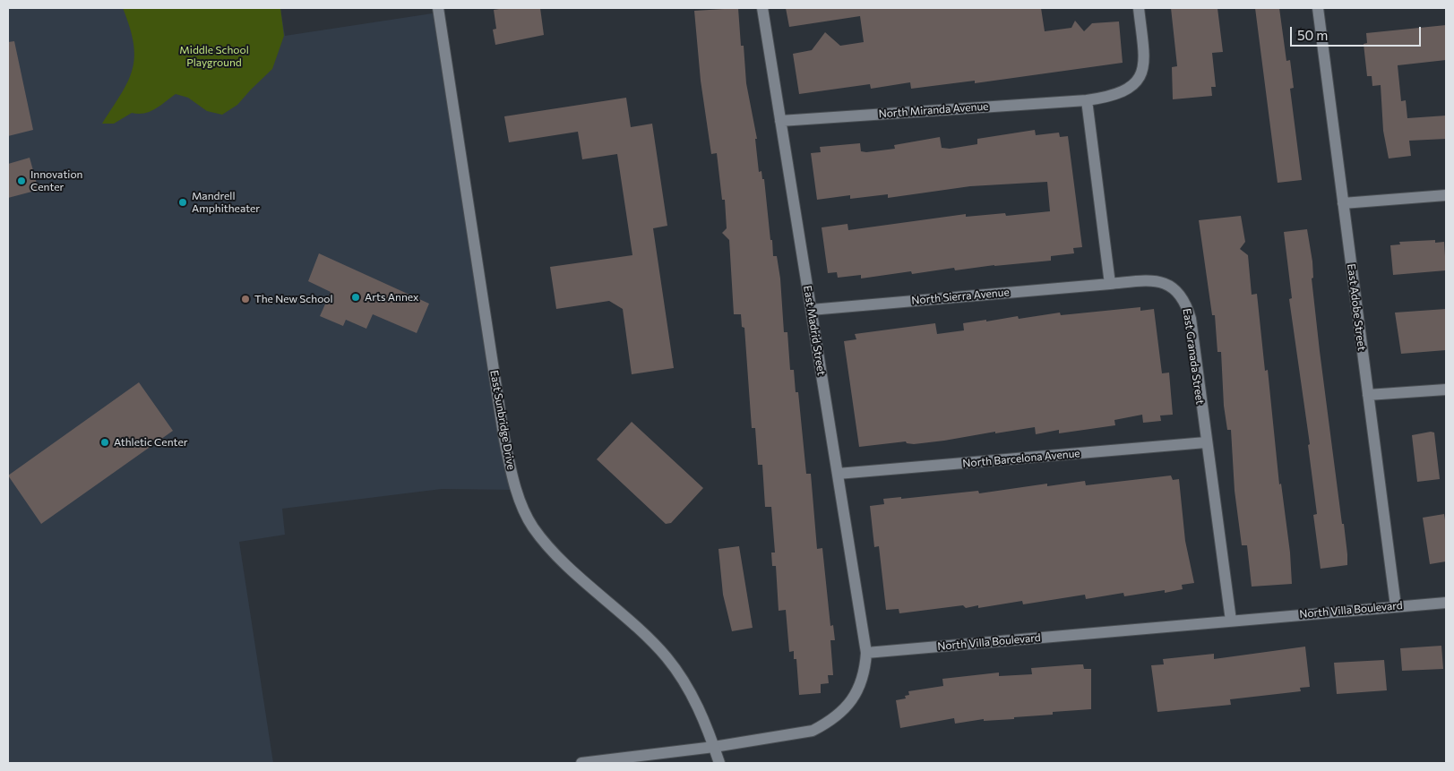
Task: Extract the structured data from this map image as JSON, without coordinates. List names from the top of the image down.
{
  "streets": {
    "street": [
      "North Miranda Avenue",
      "North Sierra Avenue",
      "East Adobe Street",
      "East Madrid Street",
      "East Granada Street",
      "East Sunbridge Drive",
      "North Barcelona Avenue",
      "North Villa Boulevard"
    ]
  },
  "crossings": [
    ["North Miranda Avenue", "East Madrid Street"],
    ["North Sierra Avenue", "East Madrid Street"],
    ["North Sierra Avenue", "East Granada Street"],
    ["East Adobe Street", "North Villa Boulevard"],
    ["East Madrid Street", "North Barcelona Avenue"],
    ["East Madrid Street", "North Villa Boulevard"],
    ["East Granada Street", "North Barcelona Avenue"],
    ["East Granada Street", "North Villa Boulevard"]
  ],
  "parks": ["Middle School Playground"],
  "places": [
    "Innovation Center",
    "Mandrell Amphitheater",
    "Arts Annex",
    "The New School",
    "Athletic Center"
  ],
  "scale_bar": "50 m"
}
